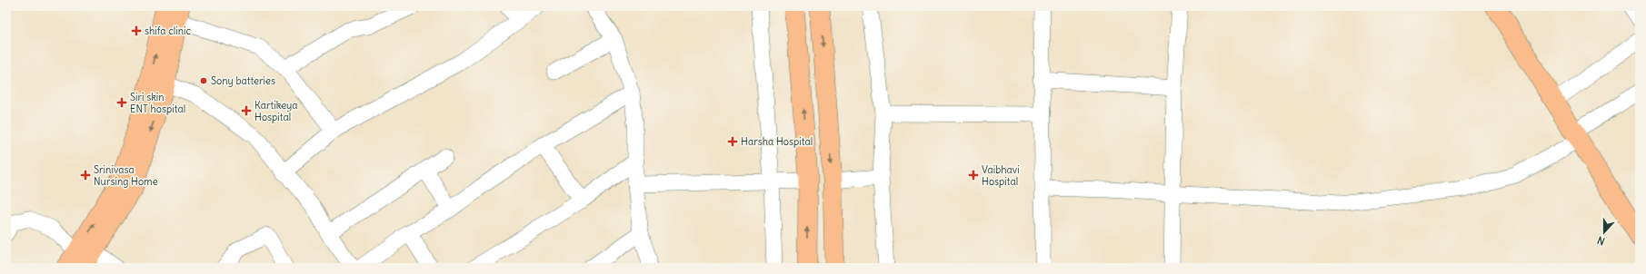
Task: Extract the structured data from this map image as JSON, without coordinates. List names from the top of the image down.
{
  "places": {
    "health": [
      "shifa clinic",
      "Siri skin ENT hospital",
      "Kartikeya Hospital",
      "Harsha Hospital",
      "Srinivasa Nursing Home",
      "Vaibhavi Hospital"
    ],
    "other": ["Sony batteries"]
  },
  "north": "bottom"
}
